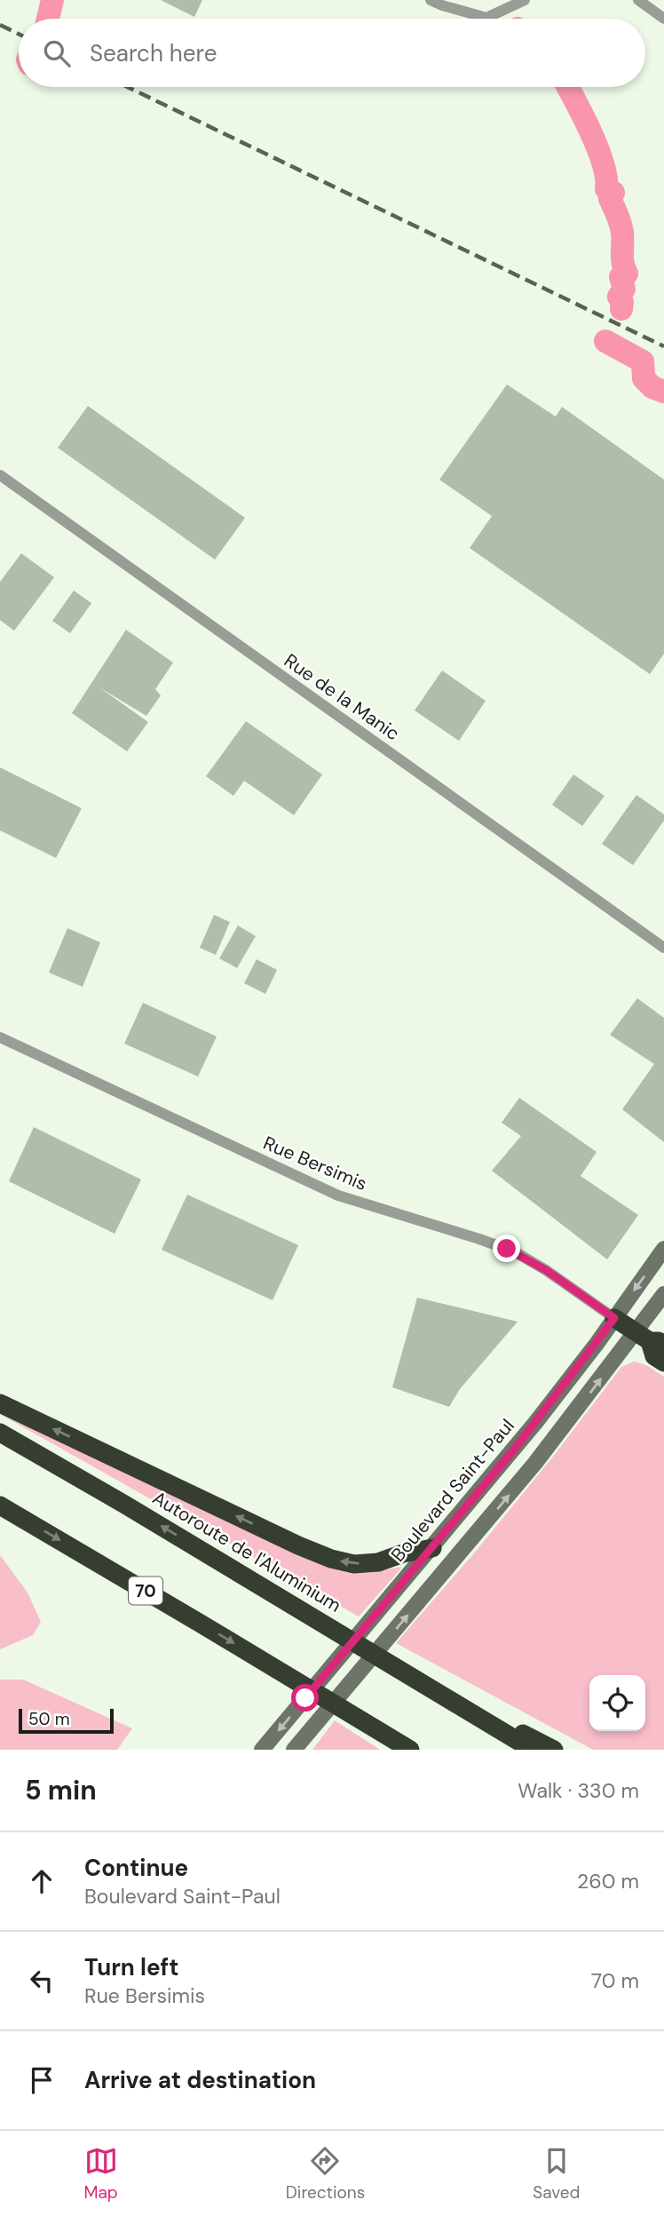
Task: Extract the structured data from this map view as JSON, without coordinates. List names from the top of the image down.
{
  "streets": {
    "highway": ["Autoroute de l'Aluminium", "70"],
    "main road": ["Boulevard Saint-Paul"],
    "street": ["Rue de la Manic", "Rue Bersimis"]
  },
  "crossings": [
    ["Rue Bersimis", "Boulevard Saint-Paul"]
  ],
  "scale_bar": "50 m",
  "page": {
    "search": "Search here",
    "scale": "50 m",
    "heading": ["5 min", "Walk · 330 m"],
    "list": [
      ["Continue", "Boulevard Saint-Paul", "260 m"],
      ["Turn left", "Rue Bersimis", "70 m"],
      "Arrive at destination"
    ],
    "nav": ["Map", "Directions", "Saved"]
  }
}
